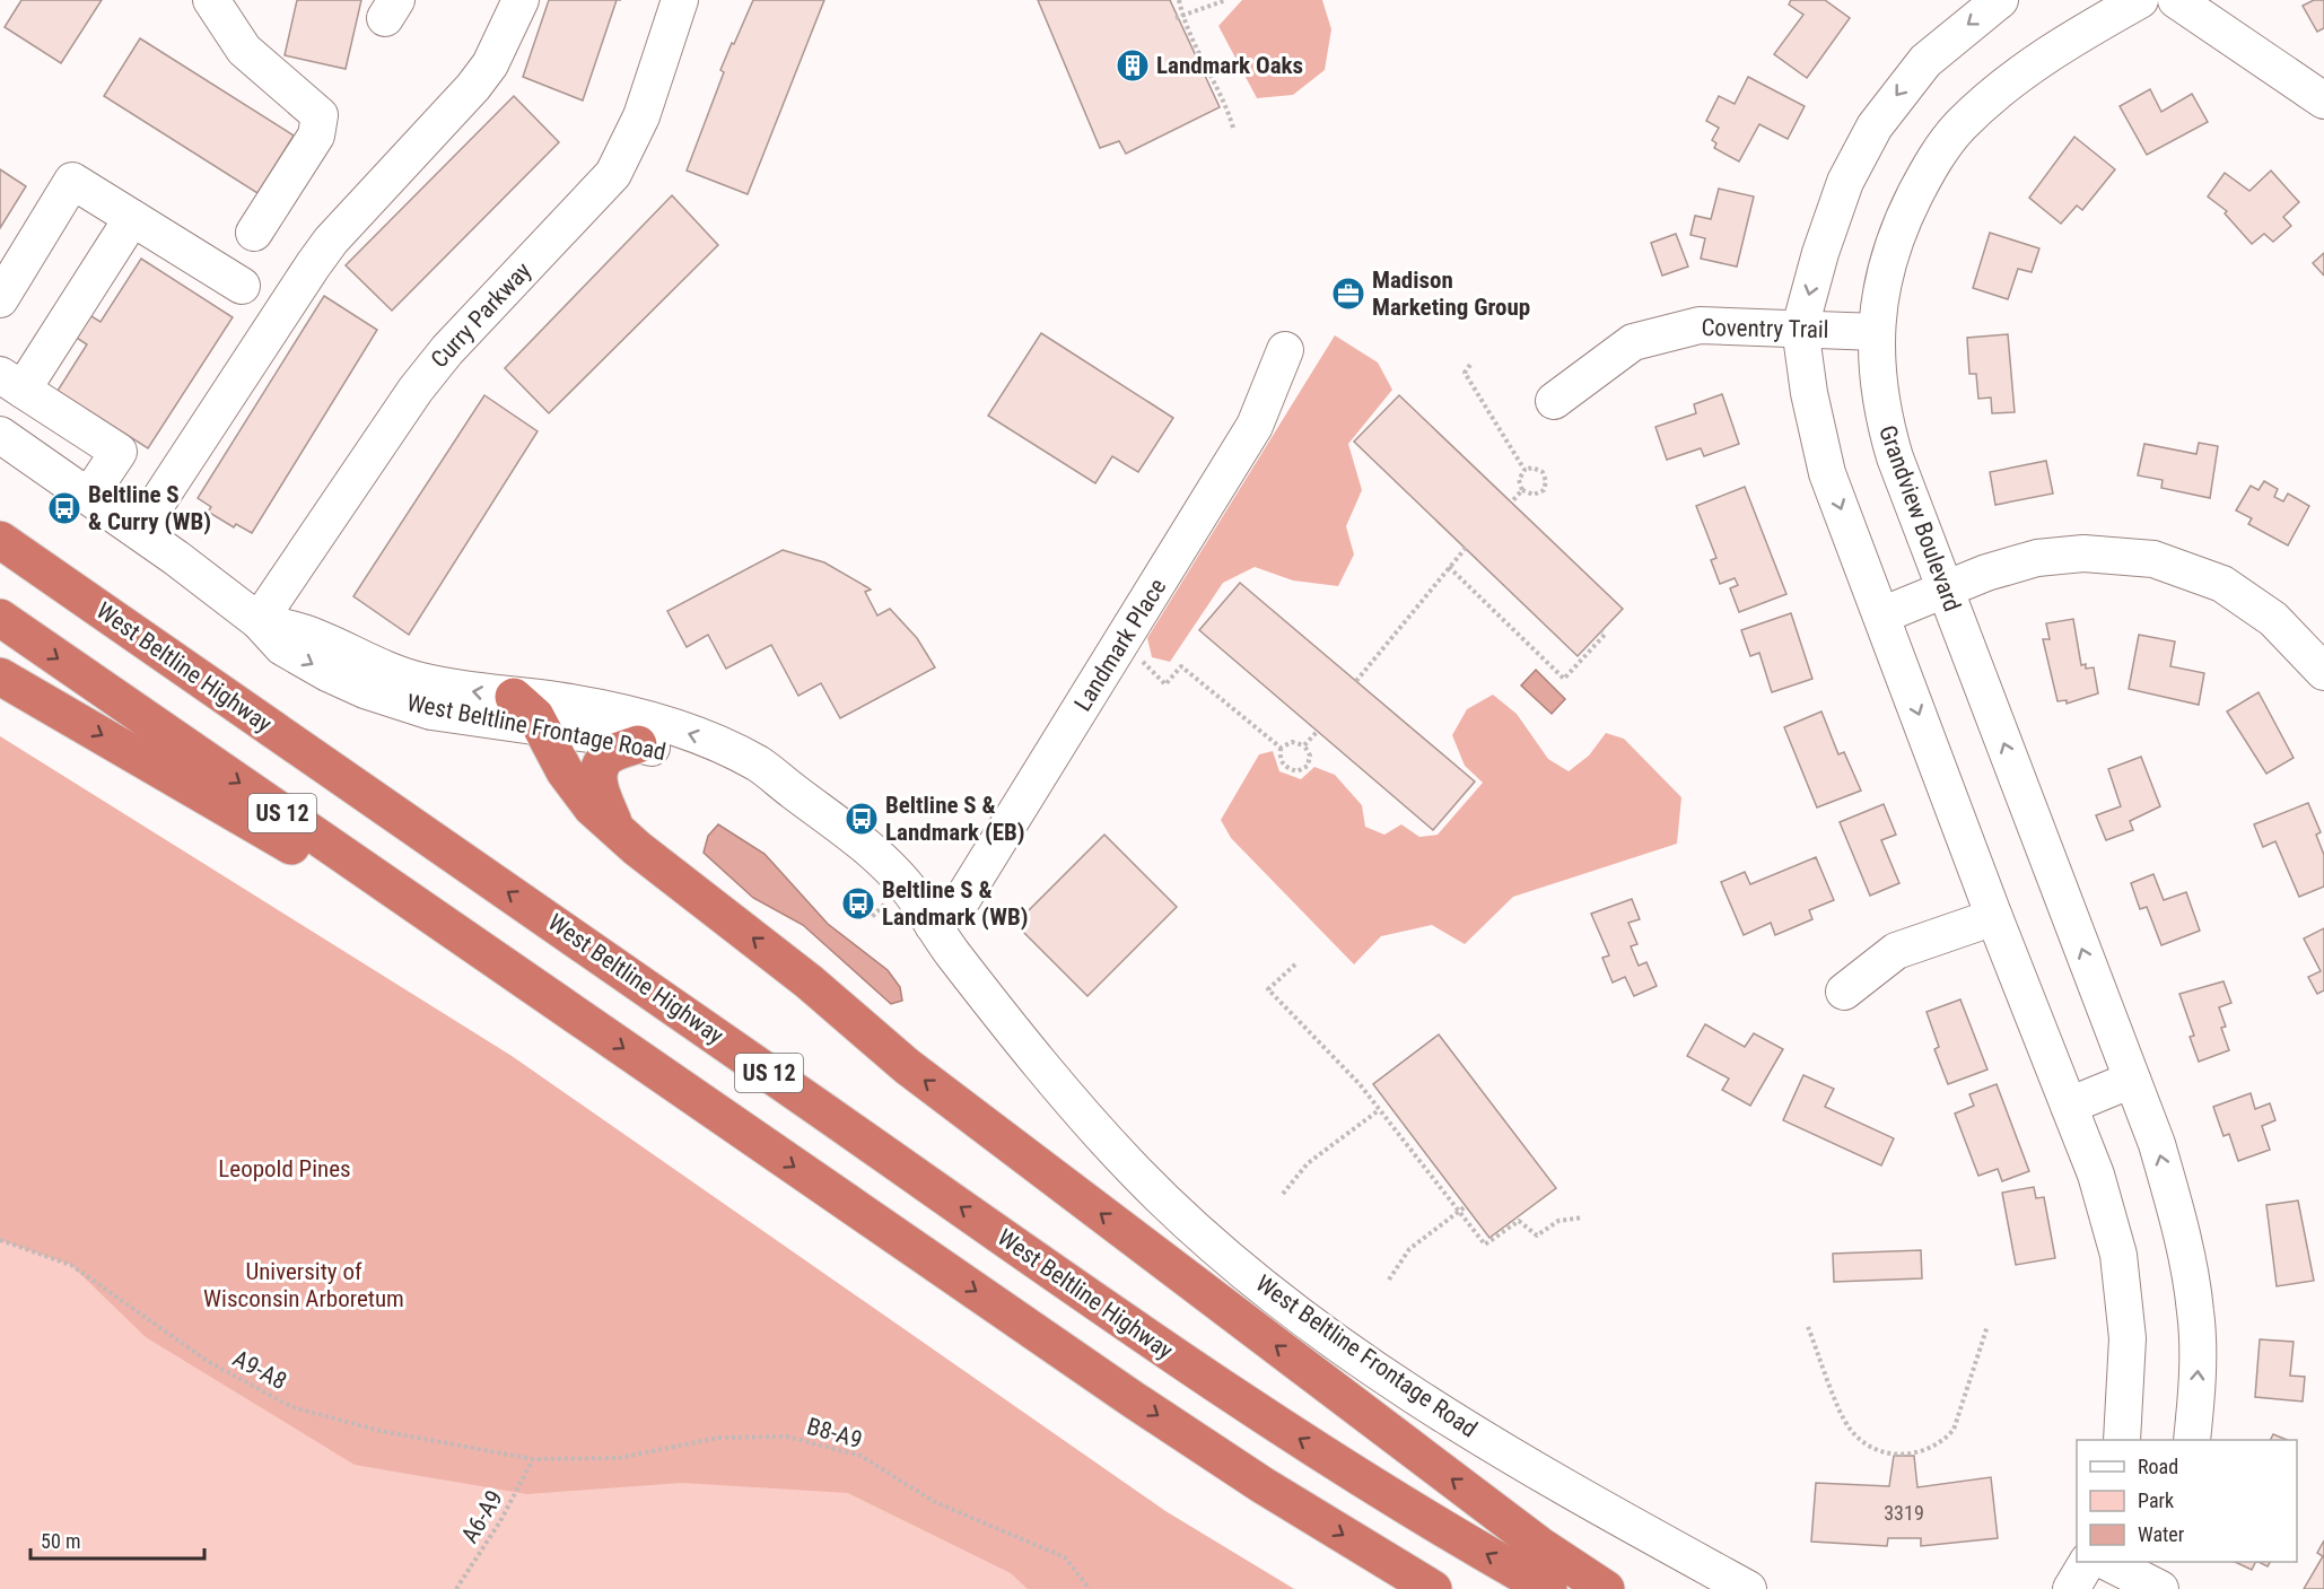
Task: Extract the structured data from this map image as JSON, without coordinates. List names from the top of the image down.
{
  "streets": {
    "highway": ["West Beltline Highway", "US 12"],
    "street": [
      "Curry Parkway",
      "Coventry Trail",
      "Grandview Boulevard",
      "Landmark Place",
      "West Beltline Frontage Road"
    ],
    "path": ["A9-A8", "B8-A9", "A6-A9"]
  },
  "crossings": [
    ["Curry Parkway", "West Beltline Frontage Road"],
    ["Coventry Trail", "Grandview Boulevard"],
    ["Landmark Place", "West Beltline Frontage Road"],
    ["A9-A8", "B8-A9"],
    ["A9-A8", "A6-A9"],
    ["B8-A9", "A6-A9"]
  ],
  "parks": ["Leopold Pines", "University of Wisconsin Arboretum"],
  "places": {
    "building": ["Landmark Oaks"],
    "office": ["Madison Marketing Group"],
    "bus stop": ["Beltline S & Curry (WB)", "Beltline S & Landmark (EB)", "Beltline S & Landmark (WB)"]
  },
  "house_numbers": ["3319"],
  "legend": ["Road", "Park", "Water"],
  "scale_bar": "50 m"
}
